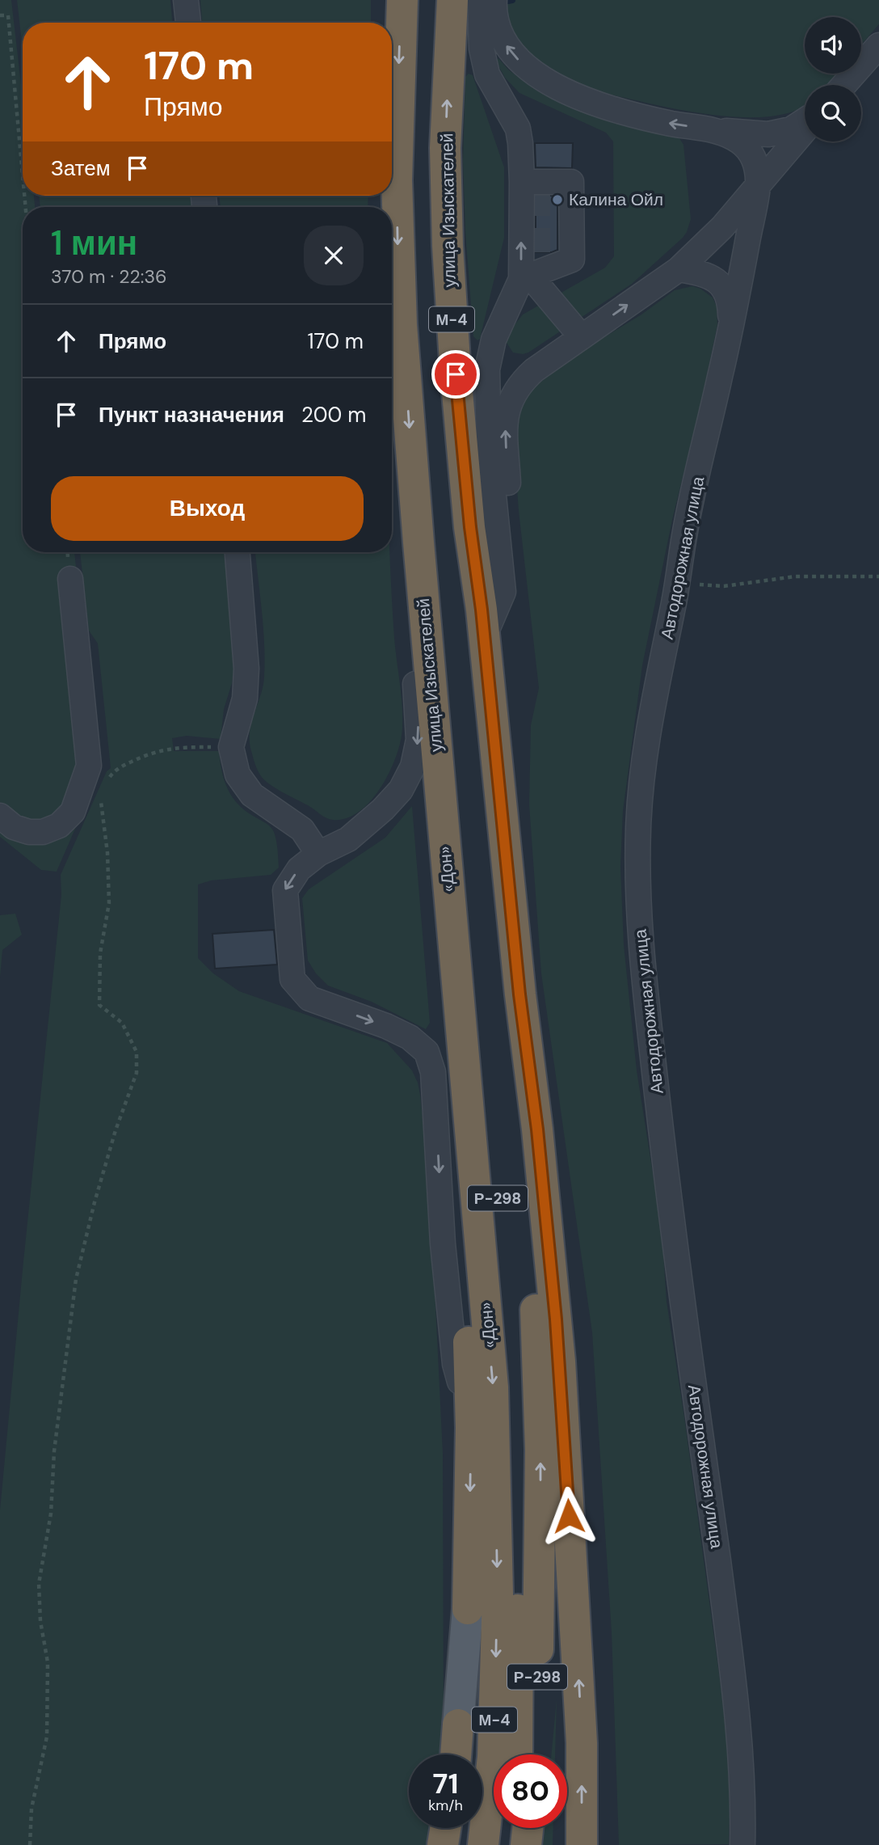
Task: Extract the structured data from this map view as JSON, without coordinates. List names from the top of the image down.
{
  "streets": {
    "highway": [
      "улица Изыскателей",
      "М-4",
      "«Дон»",
      "Р-298"
    ],
    "lane": ["Автодорожная улица"]
  },
  "crossings": [
    ["улица Изыскателей", "М-4"],
    ["улица Изыскателей", "«Дон»"],
    ["улица Изыскателей", "Р-298"],
    ["М-4", "Р-298"],
    ["«Дон»", "Р-298"]
  ],
  "places": ["Калина Ойл"],
  "page": {
    "turn": ["170 m", "Прямо"],
    "then": "Затем",
    "heading": ["1 мин", "370 m · 22:36"],
    "list": [
      {
        "name": "Прямо",
        "value": "170 m"
      },
      {
        "name": "Пункт назначения",
        "value": "200 m"
      }
    ],
    "buttons": "Выход",
    "speed": "71 km/h",
    "limit": "80"
  }
}
